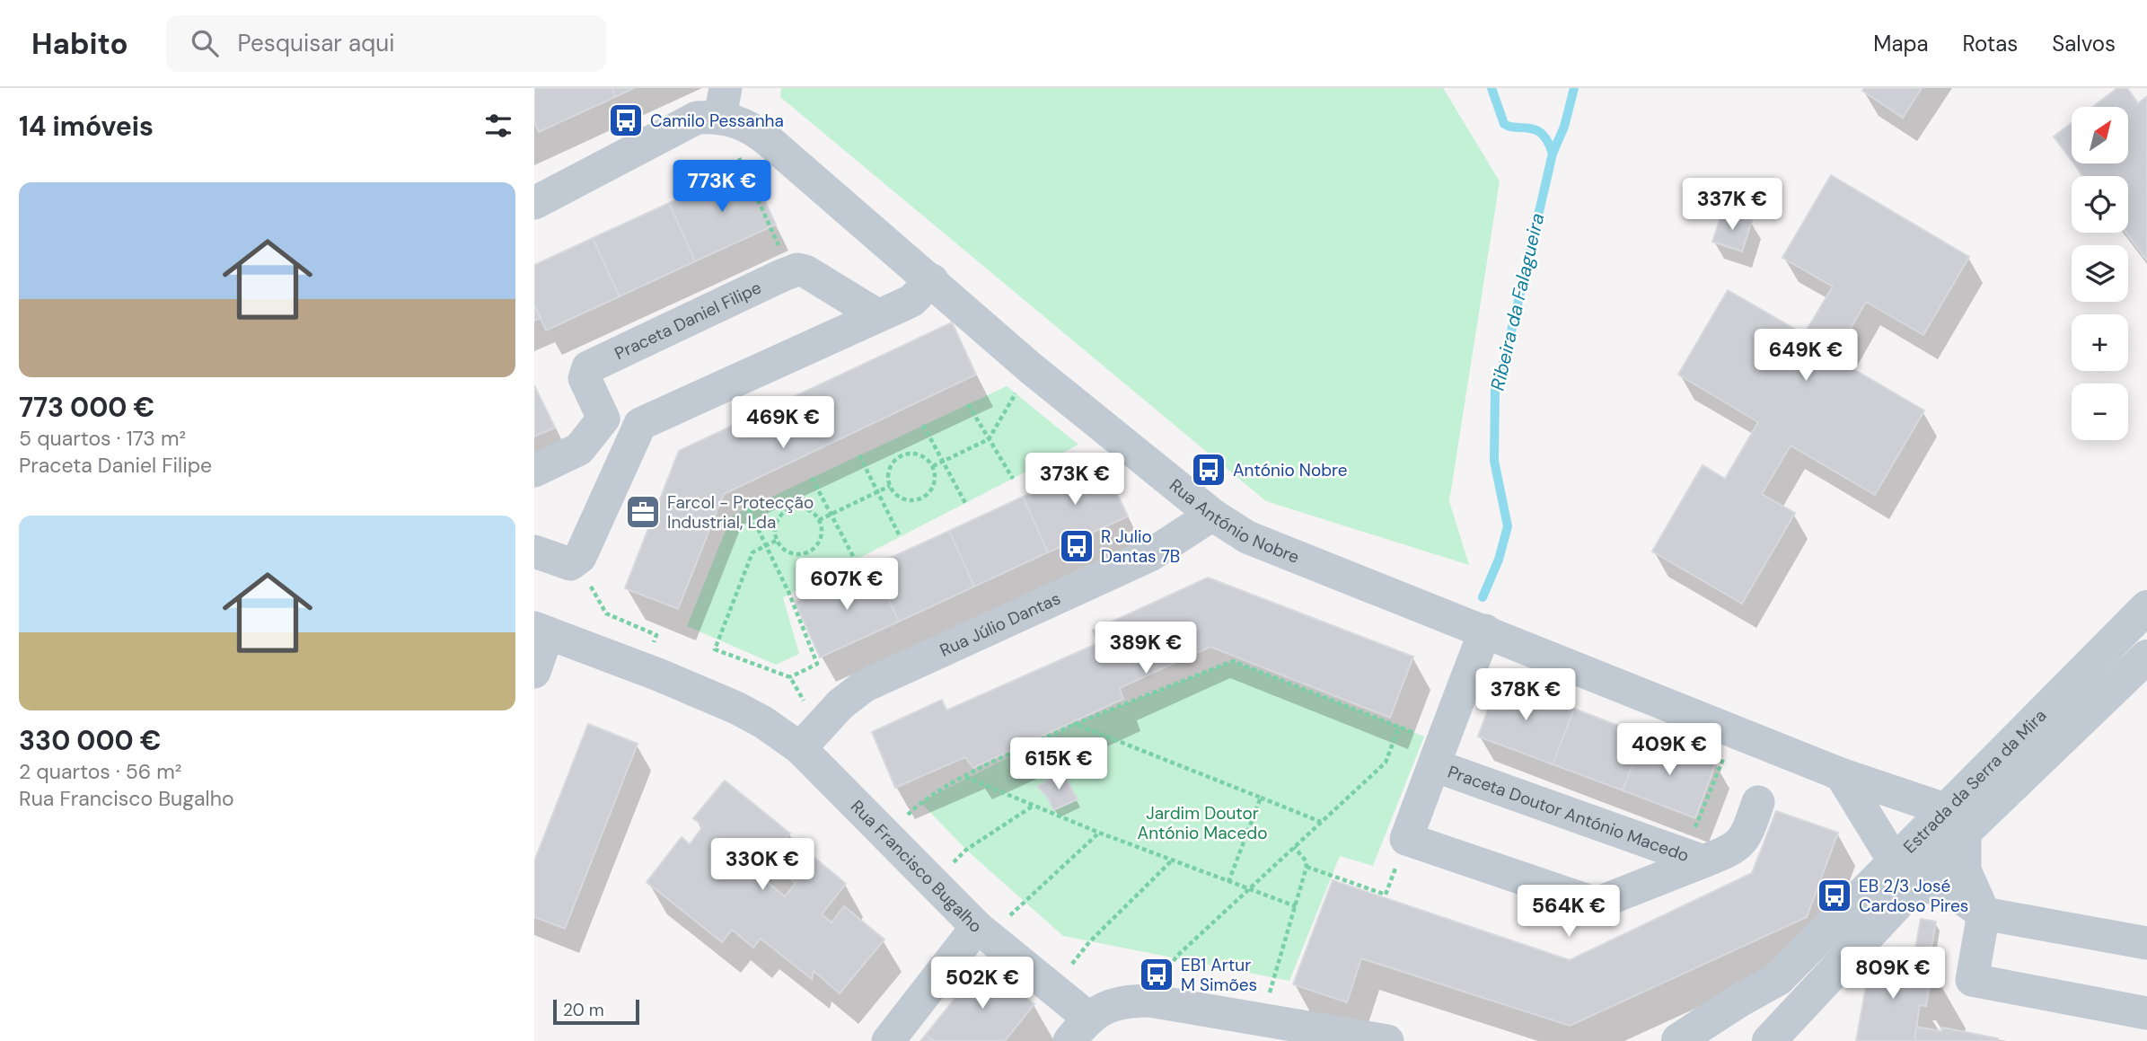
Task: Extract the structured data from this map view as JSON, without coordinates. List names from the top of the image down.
{
  "streets": {
    "street": [
      "Praceta Daniel Filipe",
      "Rua António Nobre",
      "Rua Júlio Dantas",
      "Estrada da Serra da Mira",
      "Praceta Doutor António Macedo",
      "Rua Francisco Bugalho"
    ]
  },
  "crossings": [
    ["Rua António Nobre", "Rua Júlio Dantas"],
    ["Rua António Nobre", "Estrada da Serra da Mira"],
    ["Rua António Nobre", "Praceta Doutor António Macedo"],
    ["Rua Júlio Dantas", "Rua Francisco Bugalho"]
  ],
  "water": ["Ribeira da Falagueira"],
  "parks": ["Jardim Doutor António Macedo"],
  "places": {
    "bus stop": [
      "Camilo Pessanha",
      "António Nobre",
      "R Julio Dantas 7B",
      "EB 2/3 José Cardoso Pires",
      "EB1 Artur M Simões"
    ],
    "office": ["Farcol - Protecção Industrial, Lda"]
  },
  "scale_bar": "20 m",
  "north": "top right",
  "page": {
    "header": "Habito",
    "search": "Pesquisar aqui",
    "nav": ["Mapa", "Rotas", "Salvos"],
    "heading": "14 imóveis",
    "map_buttons": ["+", "−"],
    "price": [
      "773K €",
      "337K €",
      "649K €",
      "469K €",
      "373K €",
      "607K €",
      "389K €",
      "378K €",
      "409K €",
      "615K €",
      "330K €",
      "564K €",
      "809K €",
      "502K €"
    ],
    "list": [
      {
        "name": "773 000 €",
        "note": "5 quartos · 173 m² · Praceta Daniel Filipe"
      },
      {
        "name": "330 000 €",
        "note": "2 quartos · 56 m² · Rua Francisco Bugalho"
      }
    ],
    "scale": "20 m"
  }
}
